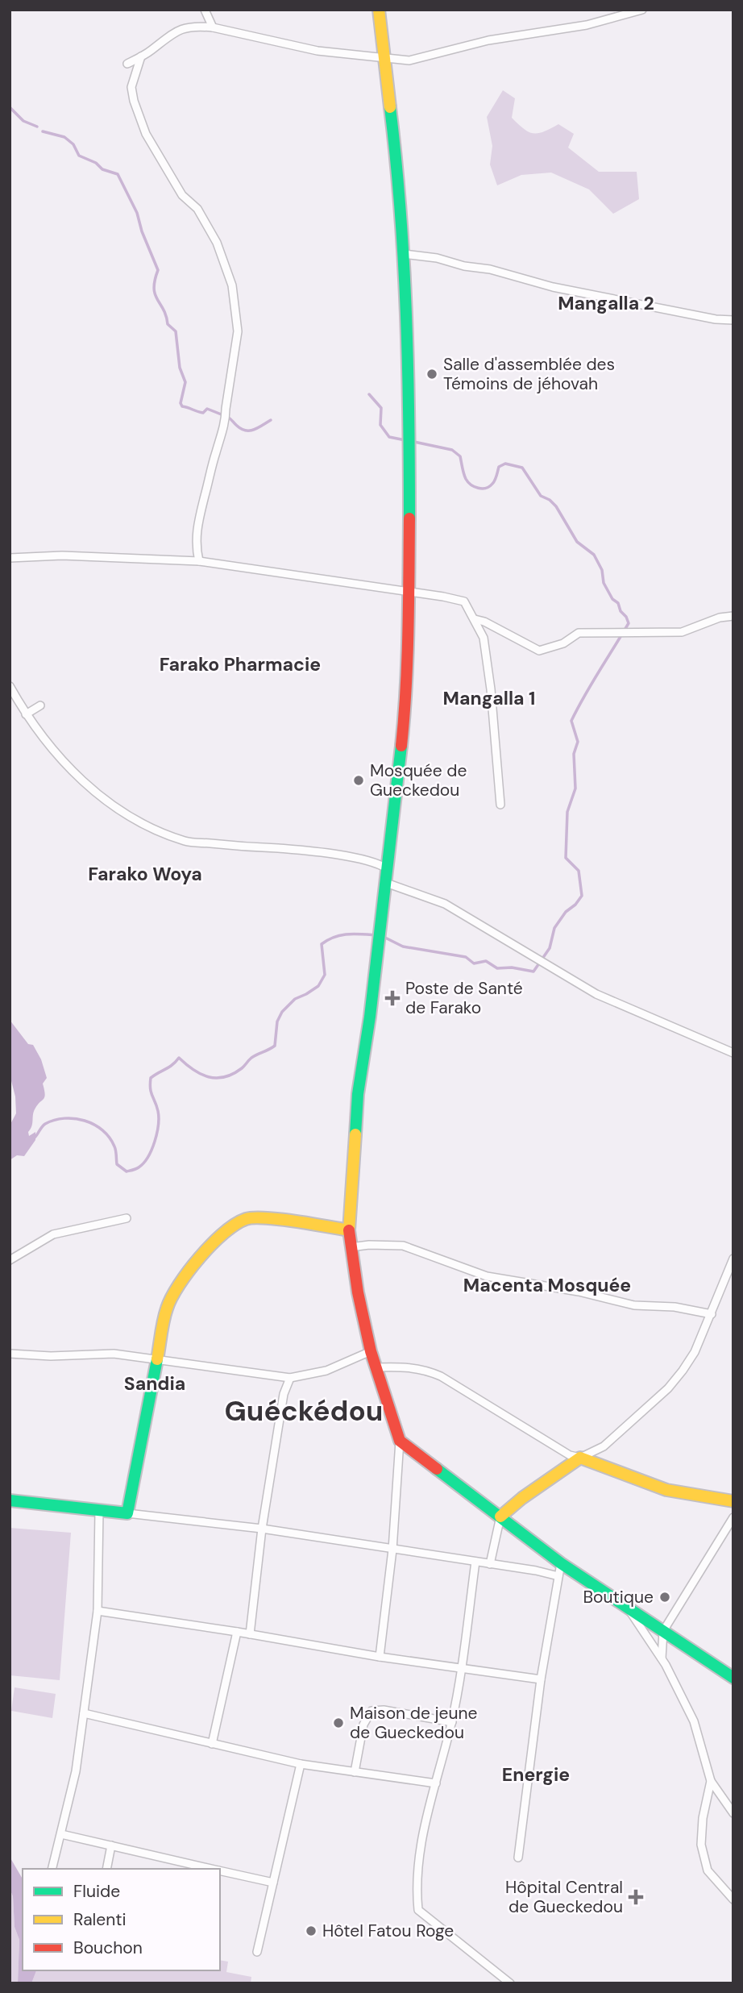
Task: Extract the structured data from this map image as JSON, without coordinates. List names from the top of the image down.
{
  "districts": [
    "Mangalla 2",
    "Farako Pharmacie",
    "Mangalla 1",
    "Farako Woya",
    "Macenta Mosquée",
    "Sandia",
    "Guéckédou",
    "Energie"
  ],
  "places": {
    "other": [
      "Salle d'assemblée des Témoins de jéhovah",
      "Mosquée de Gueckedou",
      "Boutique",
      "Maison de jeune de Gueckedou",
      "Hôtel Fatou Roge"
    ],
    "health": ["Poste de Santé de Farako", "Hôpital Central de Gueckedou"]
  },
  "legend": ["Fluide", "Ralenti", "Bouchon"]
}
